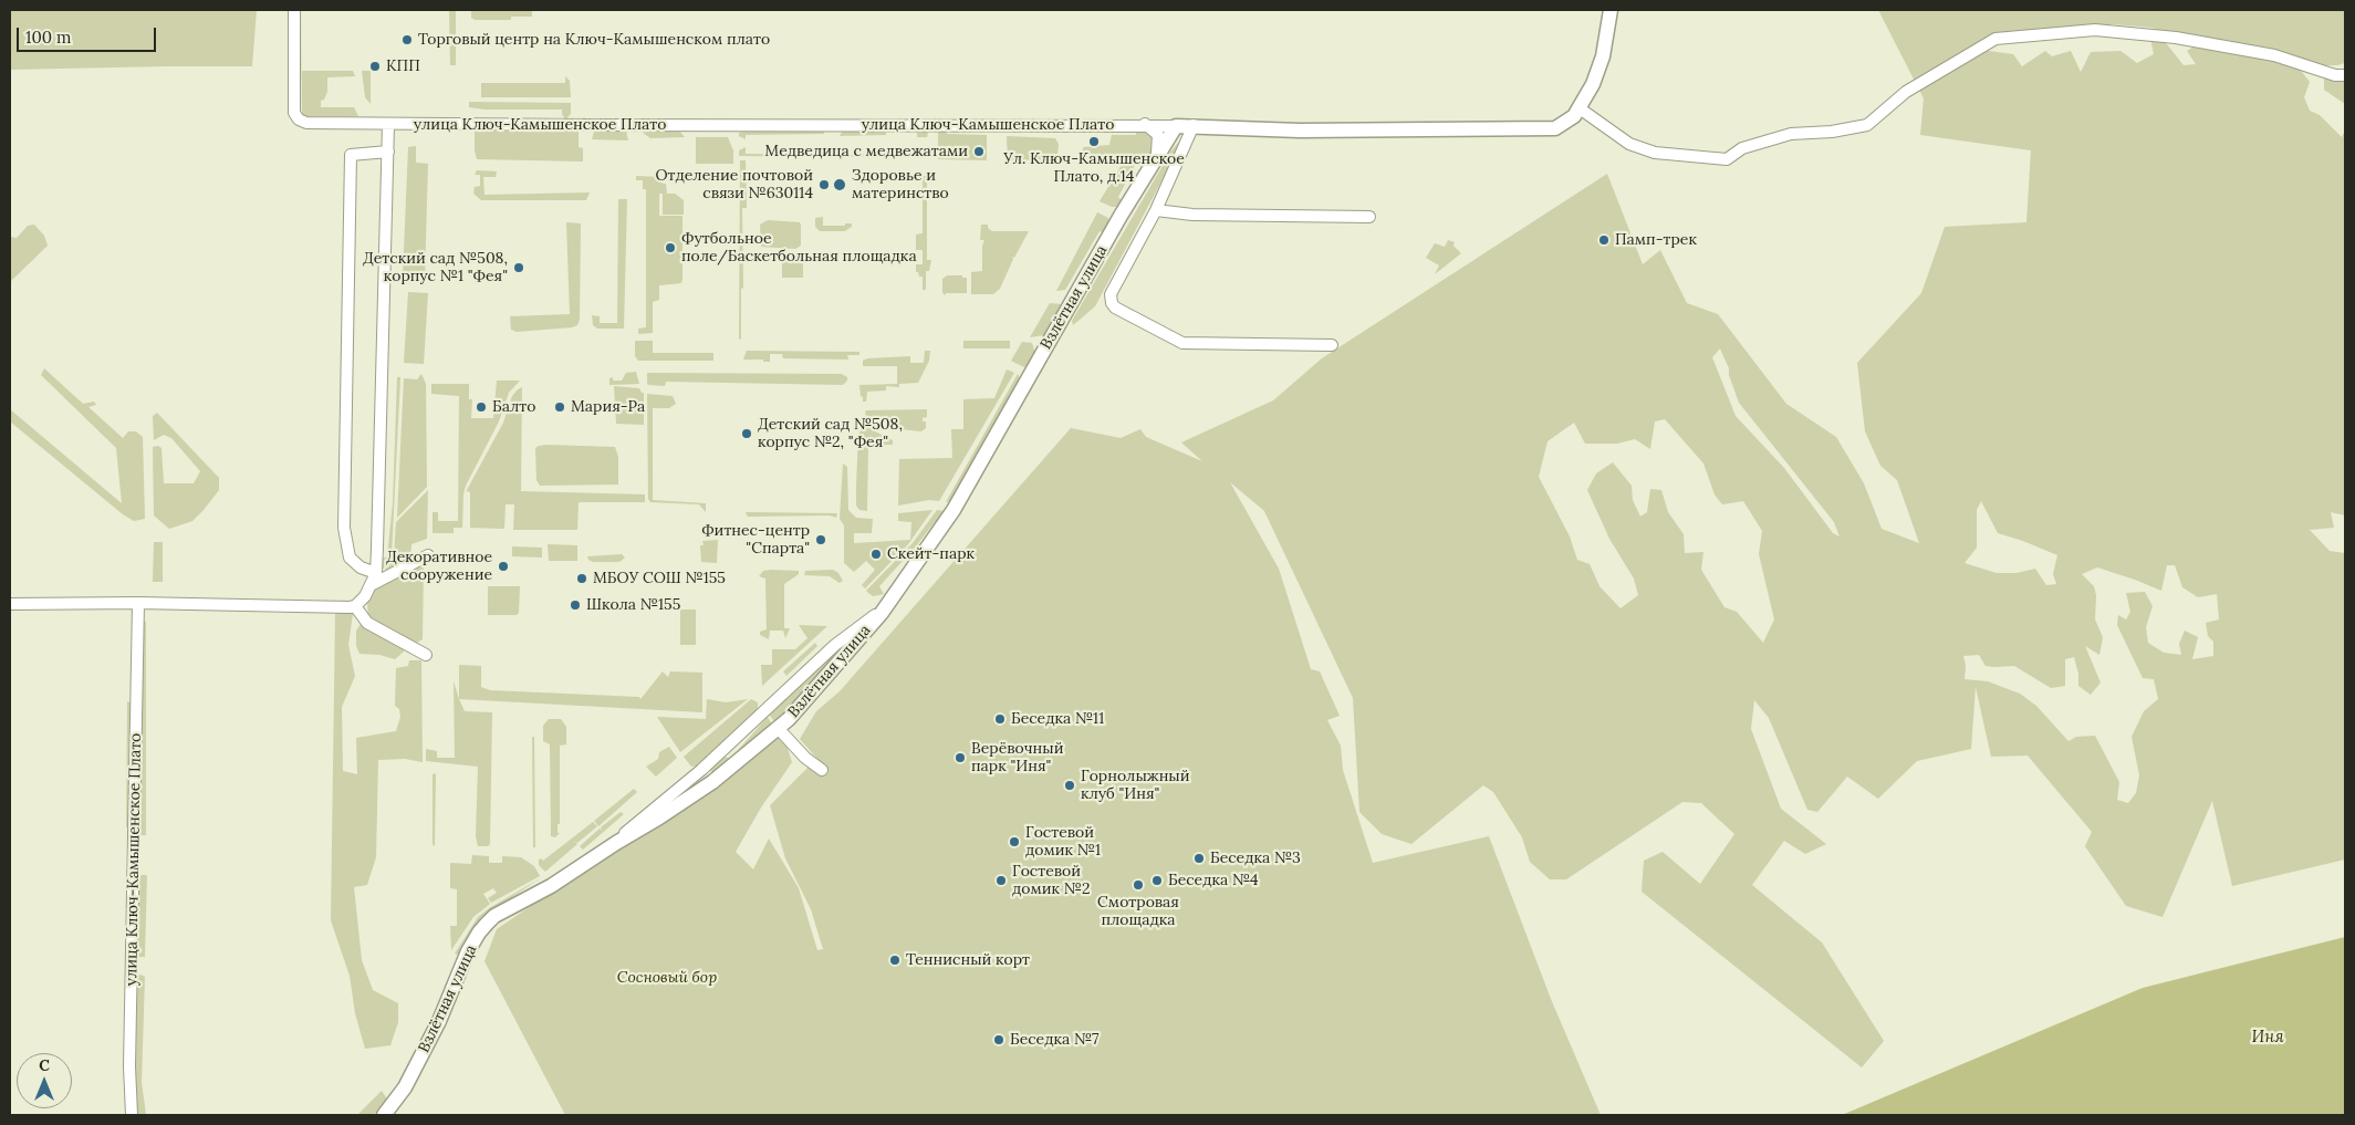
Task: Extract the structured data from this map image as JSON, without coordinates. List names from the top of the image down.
{
  "streets": {
    "main road": ["улица Ключ-Камышенское Плато", "Взлётная улица"]
  },
  "crossings": [
    ["улица Ключ-Камышенское Плато", "Взлётная улица"]
  ],
  "water": ["Иня"],
  "parks": ["Сосновый бор"],
  "places": [
    "Торговый центр на Ключ-Камышенском плато",
    "КПП",
    "Ул. Ключ-Камышенское Плато, д.14",
    "Медведица с медвежатами",
    "Отделение почтовой связи №630114",
    "Здоровье и материнство",
    "Памп-трек",
    "Футбольное поле/Баскетбольная площадка",
    "Детский сад №508, корпус №1 \"Фея\"",
    "Балто",
    "Мария-Ра",
    "Детский сад №508, корпус №2, \"Фея\"",
    "Фитнес-центр \"Спарта\"",
    "Скейт-парк",
    "Декоративное сооружение",
    "МБОУ СОШ №155",
    "Школа №155",
    "Беседка №11",
    "Верёвочный парк \"Иня\"",
    "Горнолыжный клуб \"Иня\"",
    "Гостевой домик №1",
    "Беседка №3",
    "Гостевой домик №2",
    "Беседка №4",
    "Смотровая площадка",
    "Теннисный корт",
    "Беседка №7"
  ],
  "scale_bar": "100 m",
  "north": "top"
}
